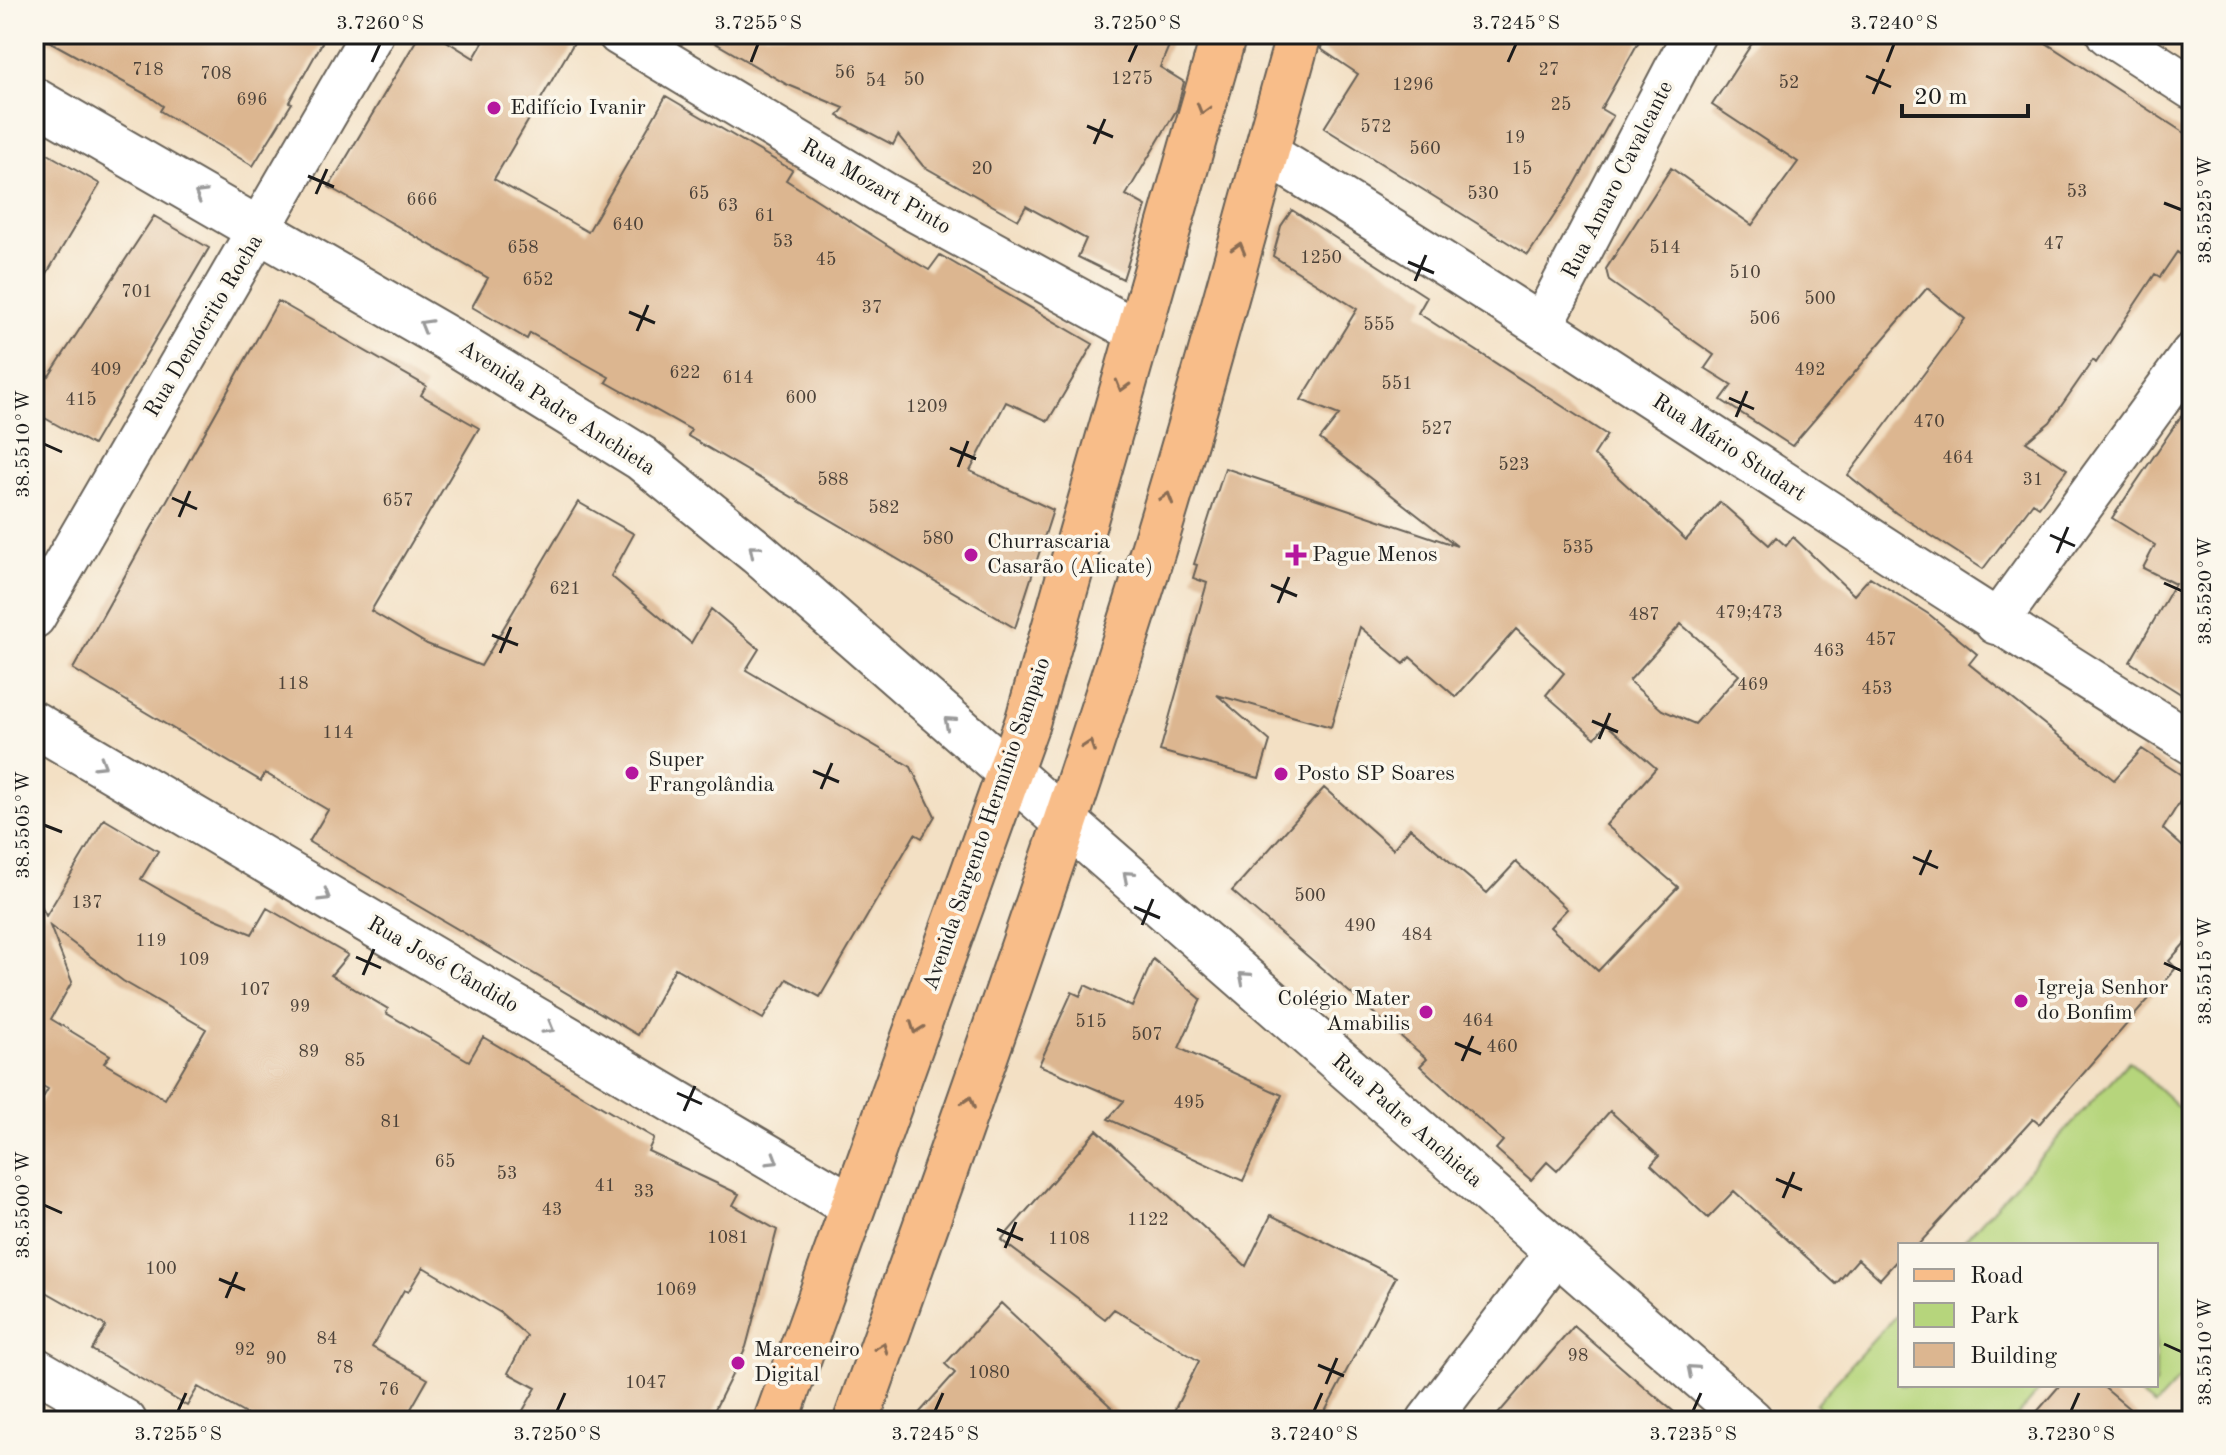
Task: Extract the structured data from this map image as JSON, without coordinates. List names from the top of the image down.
{
  "streets": {
    "main road": ["Avenida Sargento Hermínio Sampaio"],
    "street": [
      "Rua Amaro Cavalcante",
      "Rua Mozart Pinto",
      "Rua Demócrito Rocha",
      "Avenida Padre Anchieta",
      "Rua Mário Studart",
      "Rua José Cândido",
      "Rua Padre Anchieta"
    ]
  },
  "crossings": [
    ["Rua Amaro Cavalcante", "Rua Mário Studart"],
    ["Rua Mozart Pinto", "Avenida Sargento Hermínio Sampaio"],
    ["Rua Demócrito Rocha", "Avenida Padre Anchieta"],
    ["Avenida Padre Anchieta", "Avenida Sargento Hermínio Sampaio"],
    ["Avenida Padre Anchieta", "Rua Padre Anchieta"],
    ["Avenida Sargento Hermínio Sampaio", "Rua José Cândido"]
  ],
  "one_way": ["Avenida Padre Anchieta", "Rua José Cândido", "Rua Padre Anchieta"],
  "places": {
    "other": [
      "Edifício Ivanir",
      "Churrascaria Casarão (Alicate)",
      "Super Frangolândia",
      "Posto SP Soares",
      "Igreja Senhor do Bonfim",
      "Colégio Mater Amabilis",
      "Marceneiro Digital"
    ],
    "health": ["Pague Menos"]
  },
  "house_numbers": [
    "718",
    "27",
    "56",
    "708",
    "1275",
    "50",
    "54",
    "52",
    "1296",
    "696",
    "25",
    "572",
    "19",
    "560",
    "20",
    "15",
    "53",
    "65",
    "530",
    "666",
    "63",
    "61",
    "640",
    "53",
    "47",
    "658",
    "514",
    "1250",
    "45",
    "510",
    "652",
    "701",
    "500",
    "37",
    "506",
    "555",
    "409",
    "492",
    "622",
    "614",
    "551",
    "600",
    "415",
    "1209",
    "470",
    "527",
    "464",
    "523",
    "588",
    "31",
    "657",
    "582",
    "580",
    "535",
    "621",
    "479;473",
    "487",
    "457",
    "463",
    "118",
    "469",
    "453",
    "114",
    "500",
    "137",
    "490",
    "484",
    "119",
    "109",
    "107",
    "99",
    "464",
    "515",
    "507",
    "460",
    "89",
    "85",
    "495",
    "81",
    "65",
    "53",
    "41",
    "33",
    "43",
    "1122",
    "1081",
    "1108",
    "100",
    "1069",
    "84",
    "92",
    "98",
    "90",
    "78",
    "1080",
    "1047",
    "76"
  ],
  "legend": ["Road", "Park", "Building"],
  "scale_bar": "20 m",
  "coordinates": [
    "3.7260°S",
    "3.7255°S",
    "3.7250°S",
    "3.7245°S",
    "3.7240°S",
    "38.5525°W",
    "38.5510°W",
    "38.5520°W",
    "38.5505°W",
    "38.5515°W",
    "38.5500°W",
    "3.7235°S",
    "3.7230°S"
  ]
}
